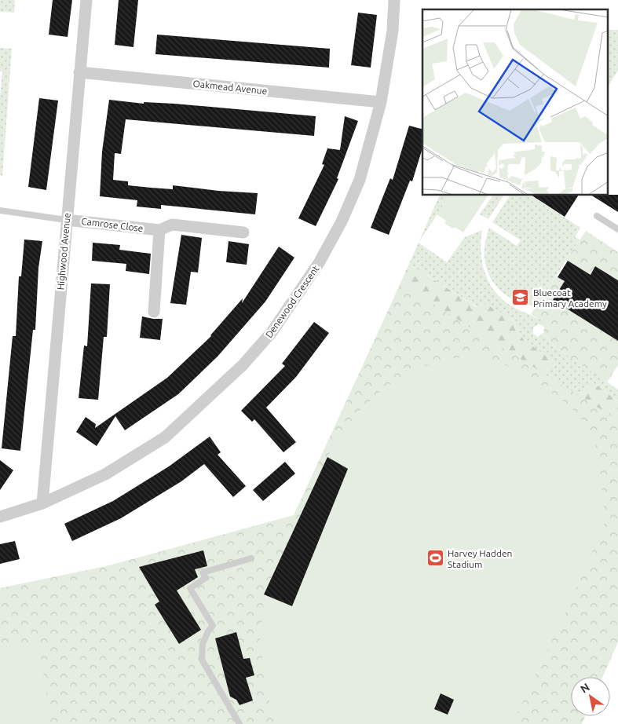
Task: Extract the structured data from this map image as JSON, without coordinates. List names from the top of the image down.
{
  "streets": {
    "street": [
      "Oakmead Avenue",
      "Camrose Close",
      "Highwood Avenue",
      "Denewood Crescent"
    ]
  },
  "crossings": [
    ["Oakmead Avenue", "Highwood Avenue"],
    ["Oakmead Avenue", "Denewood Crescent"],
    ["Camrose Close", "Highwood Avenue"],
    ["Highwood Avenue", "Denewood Crescent"]
  ],
  "places": {
    "school or university": ["Bluecoat Primary Academy"],
    "sports": ["Harvey Hadden Stadium"]
  },
  "north": "top left"
}
